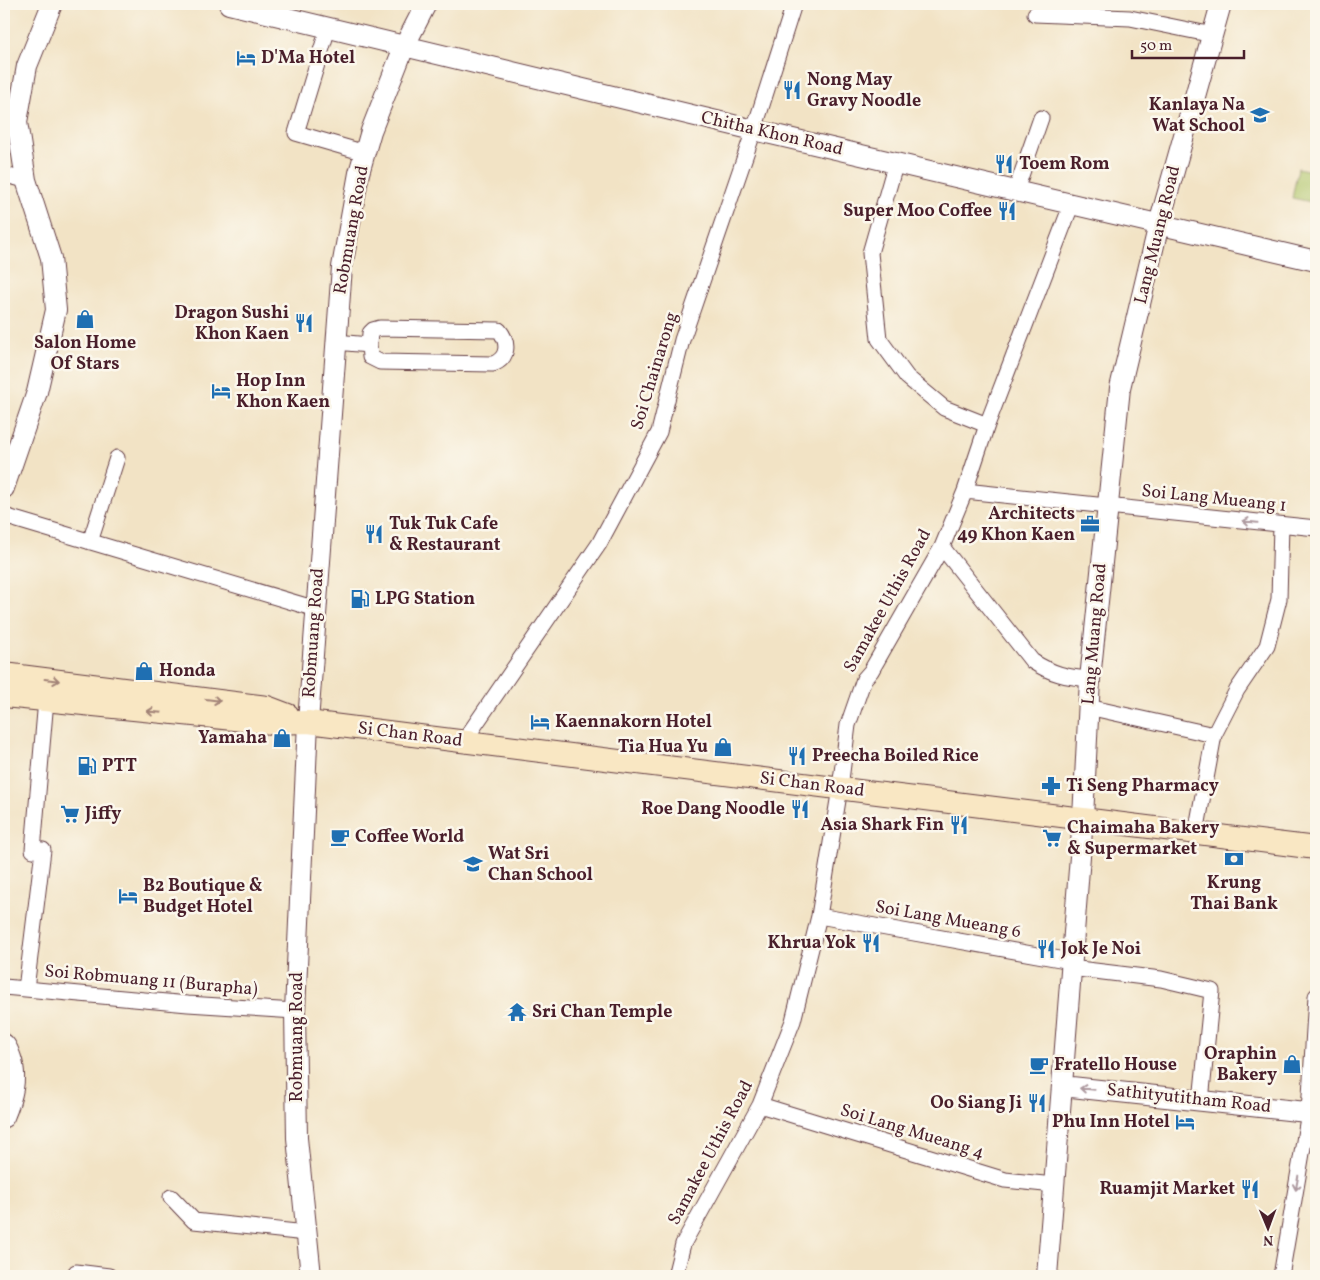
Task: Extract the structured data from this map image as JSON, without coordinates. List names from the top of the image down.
{
  "streets": {
    "main road": ["Si Chan Road"],
    "street": [
      "Chitha Khon Road",
      "Robmuang Road",
      "Lang Muang Road",
      "Soi Chainarong",
      "Soi Lang Mueang 1",
      "Samakee Uthis Road",
      "Soi Lang Mueang 6",
      "Soi Robmuang 11 (Burapha)",
      "Sathityutitham Road",
      "Soi Lang Mueang 4"
    ]
  },
  "crossings": [
    ["Chitha Khon Road", "Robmuang Road"],
    ["Chitha Khon Road", "Lang Muang Road"],
    ["Chitha Khon Road", "Soi Chainarong"],
    ["Chitha Khon Road", "Samakee Uthis Road"],
    ["Robmuang Road", "Si Chan Road"],
    ["Robmuang Road", "Soi Robmuang 11 (Burapha)"],
    ["Lang Muang Road", "Soi Lang Mueang 1"],
    ["Lang Muang Road", "Si Chan Road"],
    ["Lang Muang Road", "Soi Lang Mueang 6"],
    ["Lang Muang Road", "Sathityutitham Road"],
    ["Lang Muang Road", "Soi Lang Mueang 4"],
    ["Soi Chainarong", "Si Chan Road"],
    ["Soi Lang Mueang 1", "Samakee Uthis Road"],
    ["Samakee Uthis Road", "Si Chan Road"],
    ["Samakee Uthis Road", "Soi Lang Mueang 6"],
    ["Samakee Uthis Road", "Soi Lang Mueang 4"],
    ["Soi Lang Mueang 6", "Sathityutitham Road"]
  ],
  "one_way": ["Soi Lang Mueang 1", "Sathityutitham Road"],
  "places": {
    "hotel": [
      "D'Ma Hotel",
      "Hop Inn Khon Kaen",
      "Kaennakorn Hotel",
      "B2 Boutique & Budget Hotel",
      "Phu Inn Hotel"
    ],
    "restaurant": [
      "Nong May Gravy Noodle",
      "Toem Rom",
      "Super Moo Coffee",
      "Dragon Sushi Khon Kaen",
      "Tuk Tuk Cafe & Restaurant",
      "Preecha Boiled Rice",
      "Roe Dang Noodle",
      "Asia Shark Fin",
      "Khrua Yok",
      "Jok Je Noi",
      "Oo Siang Ji",
      "Ruamjit Market"
    ],
    "school or university": ["Kanlaya Na Wat School", "Wat Sri Chan School"],
    "shop": [
      "Salon Home Of Stars",
      "Honda",
      "Yamaha",
      "Tia Hua Yu",
      "Oraphin Bakery"
    ],
    "office": ["Architects 49 Khon Kaen"],
    "fuel station": ["LPG Station", "PTT"],
    "pharmacy": ["Ti Seng Pharmacy"],
    "supermarket": ["Jiffy", "Chaimaha Bakery & Supermarket"],
    "cafe": ["Coffee World", "Fratello House"],
    "bank": ["Krung Thai Bank"],
    "temple": ["Sri Chan Temple"]
  },
  "scale_bar": "50 m",
  "north": "bottom"
}
